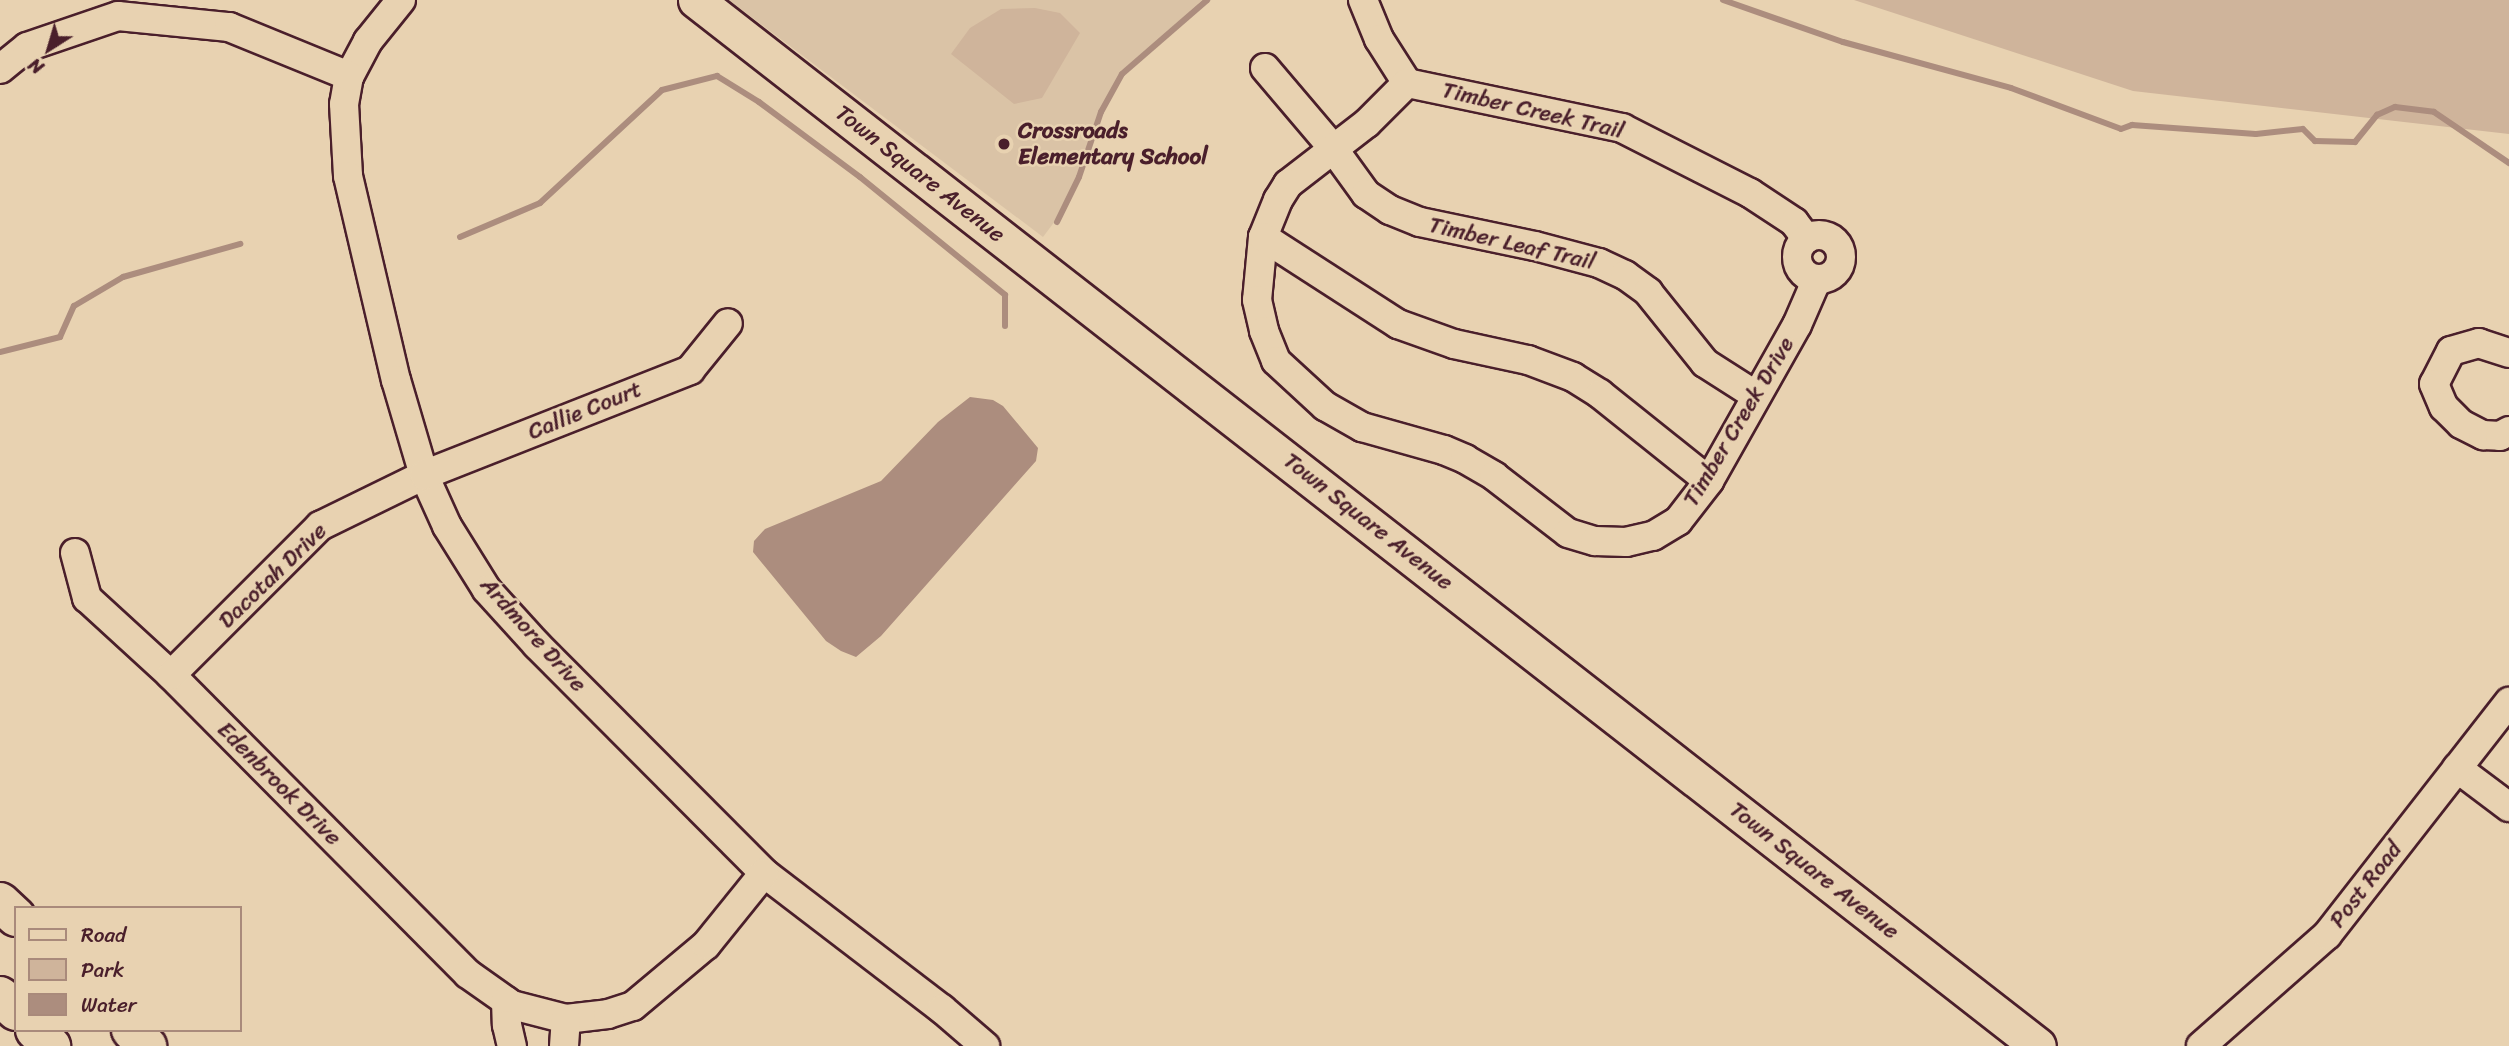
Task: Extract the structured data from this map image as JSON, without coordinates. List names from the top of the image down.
{
  "streets": {
    "main road": ["Town Square Avenue"],
    "street": [
      "Timber Creek Trail",
      "Timber Leaf Trail",
      "Callie Court",
      "Timber Creek Drive",
      "Dacotah Drive",
      "Ardmore Drive",
      "Edenbrook Drive",
      "Post Road"
    ]
  },
  "crossings": [
    ["Timber Creek Trail", "Timber Creek Drive"],
    ["Timber Leaf Trail", "Timber Creek Drive"],
    ["Callie Court", "Dacotah Drive"],
    ["Callie Court", "Ardmore Drive"],
    ["Dacotah Drive", "Ardmore Drive"],
    ["Dacotah Drive", "Edenbrook Drive"],
    ["Ardmore Drive", "Edenbrook Drive"]
  ],
  "places": ["Crossroads Elementary School"],
  "legend": ["Road", "Park", "Water"],
  "north": "bottom left"
}
